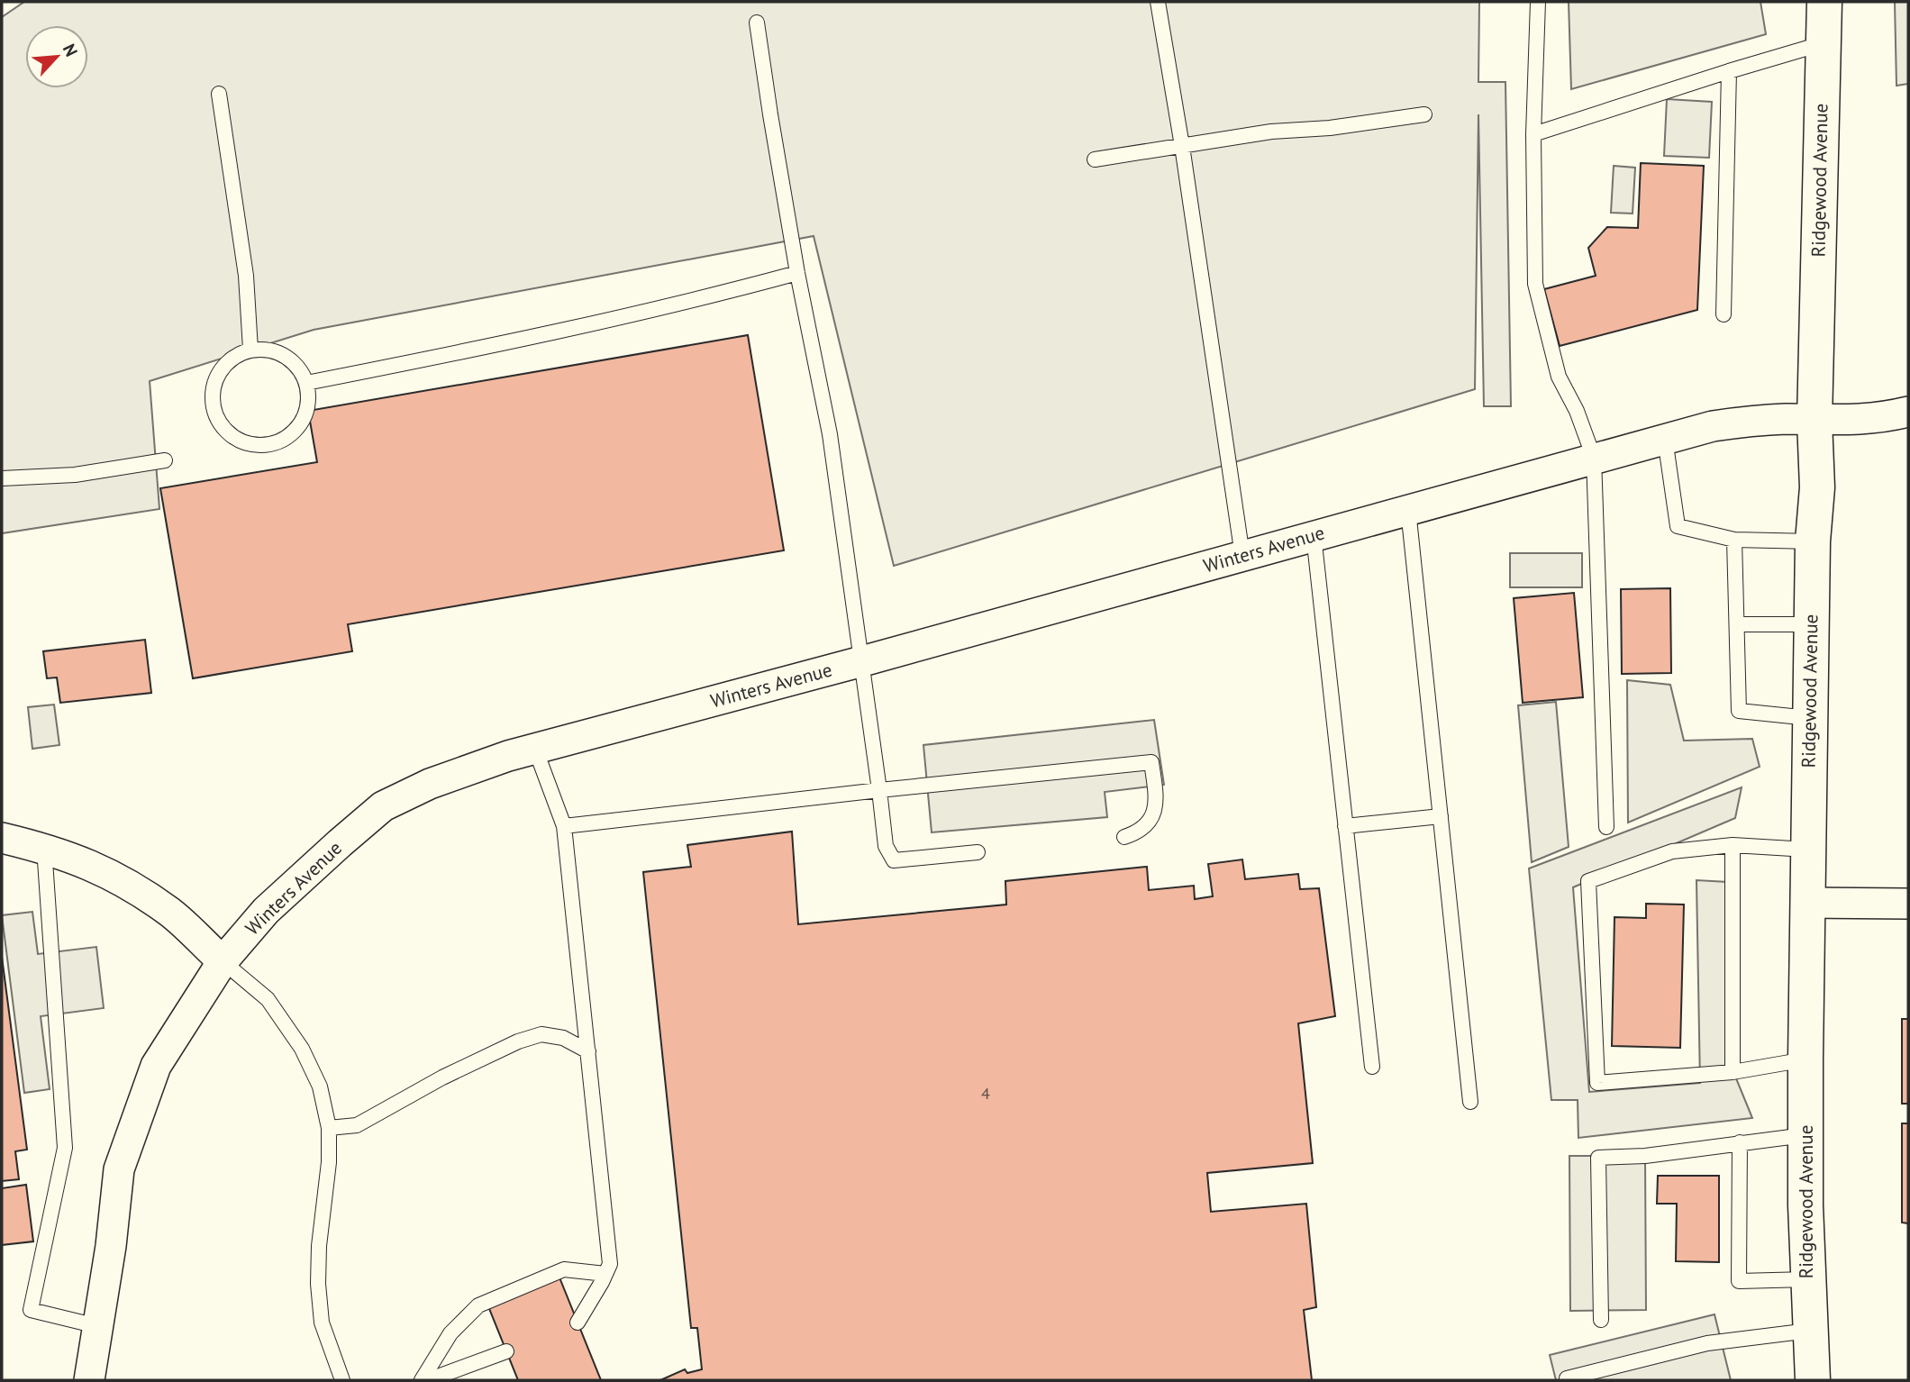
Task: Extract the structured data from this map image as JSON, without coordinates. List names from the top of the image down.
{
  "streets": {
    "main road": ["Ridgewood Avenue"],
    "street": ["Winters Avenue"]
  },
  "crossings": [
    ["Ridgewood Avenue", "Winters Avenue"]
  ],
  "house_numbers": ["4"],
  "north": "top right"
}
